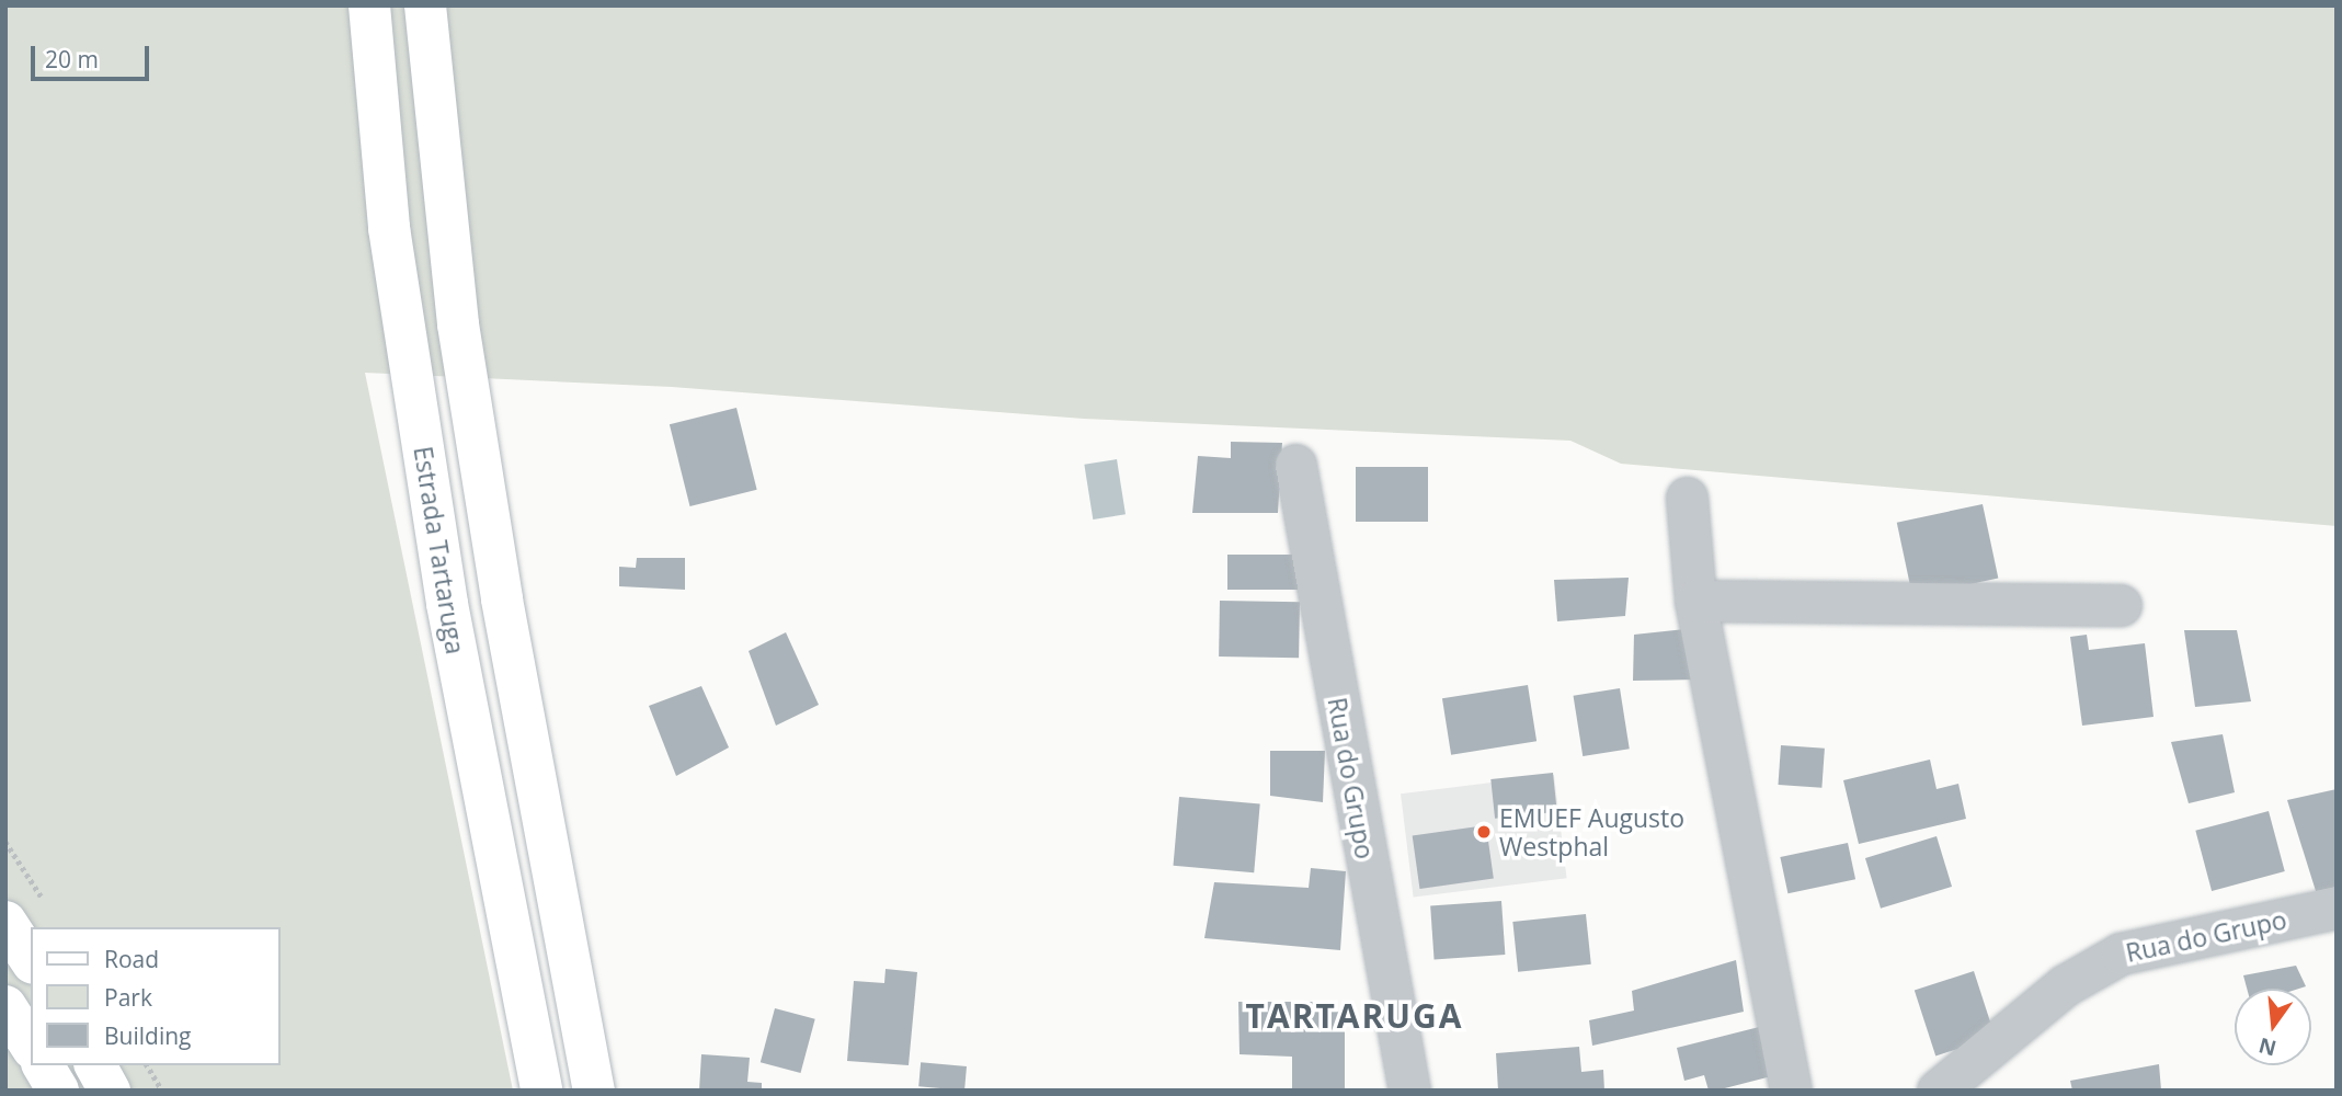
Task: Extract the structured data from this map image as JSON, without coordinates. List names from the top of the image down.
{
  "streets": {
    "street": ["Estrada Tartaruga", "Rua do Grupo"]
  },
  "districts": ["TARTARUGA"],
  "places": ["EMUEF Augusto Westphal"],
  "legend": ["Road", "Park", "Building"],
  "scale_bar": "20 m",
  "north": "bottom"
}
